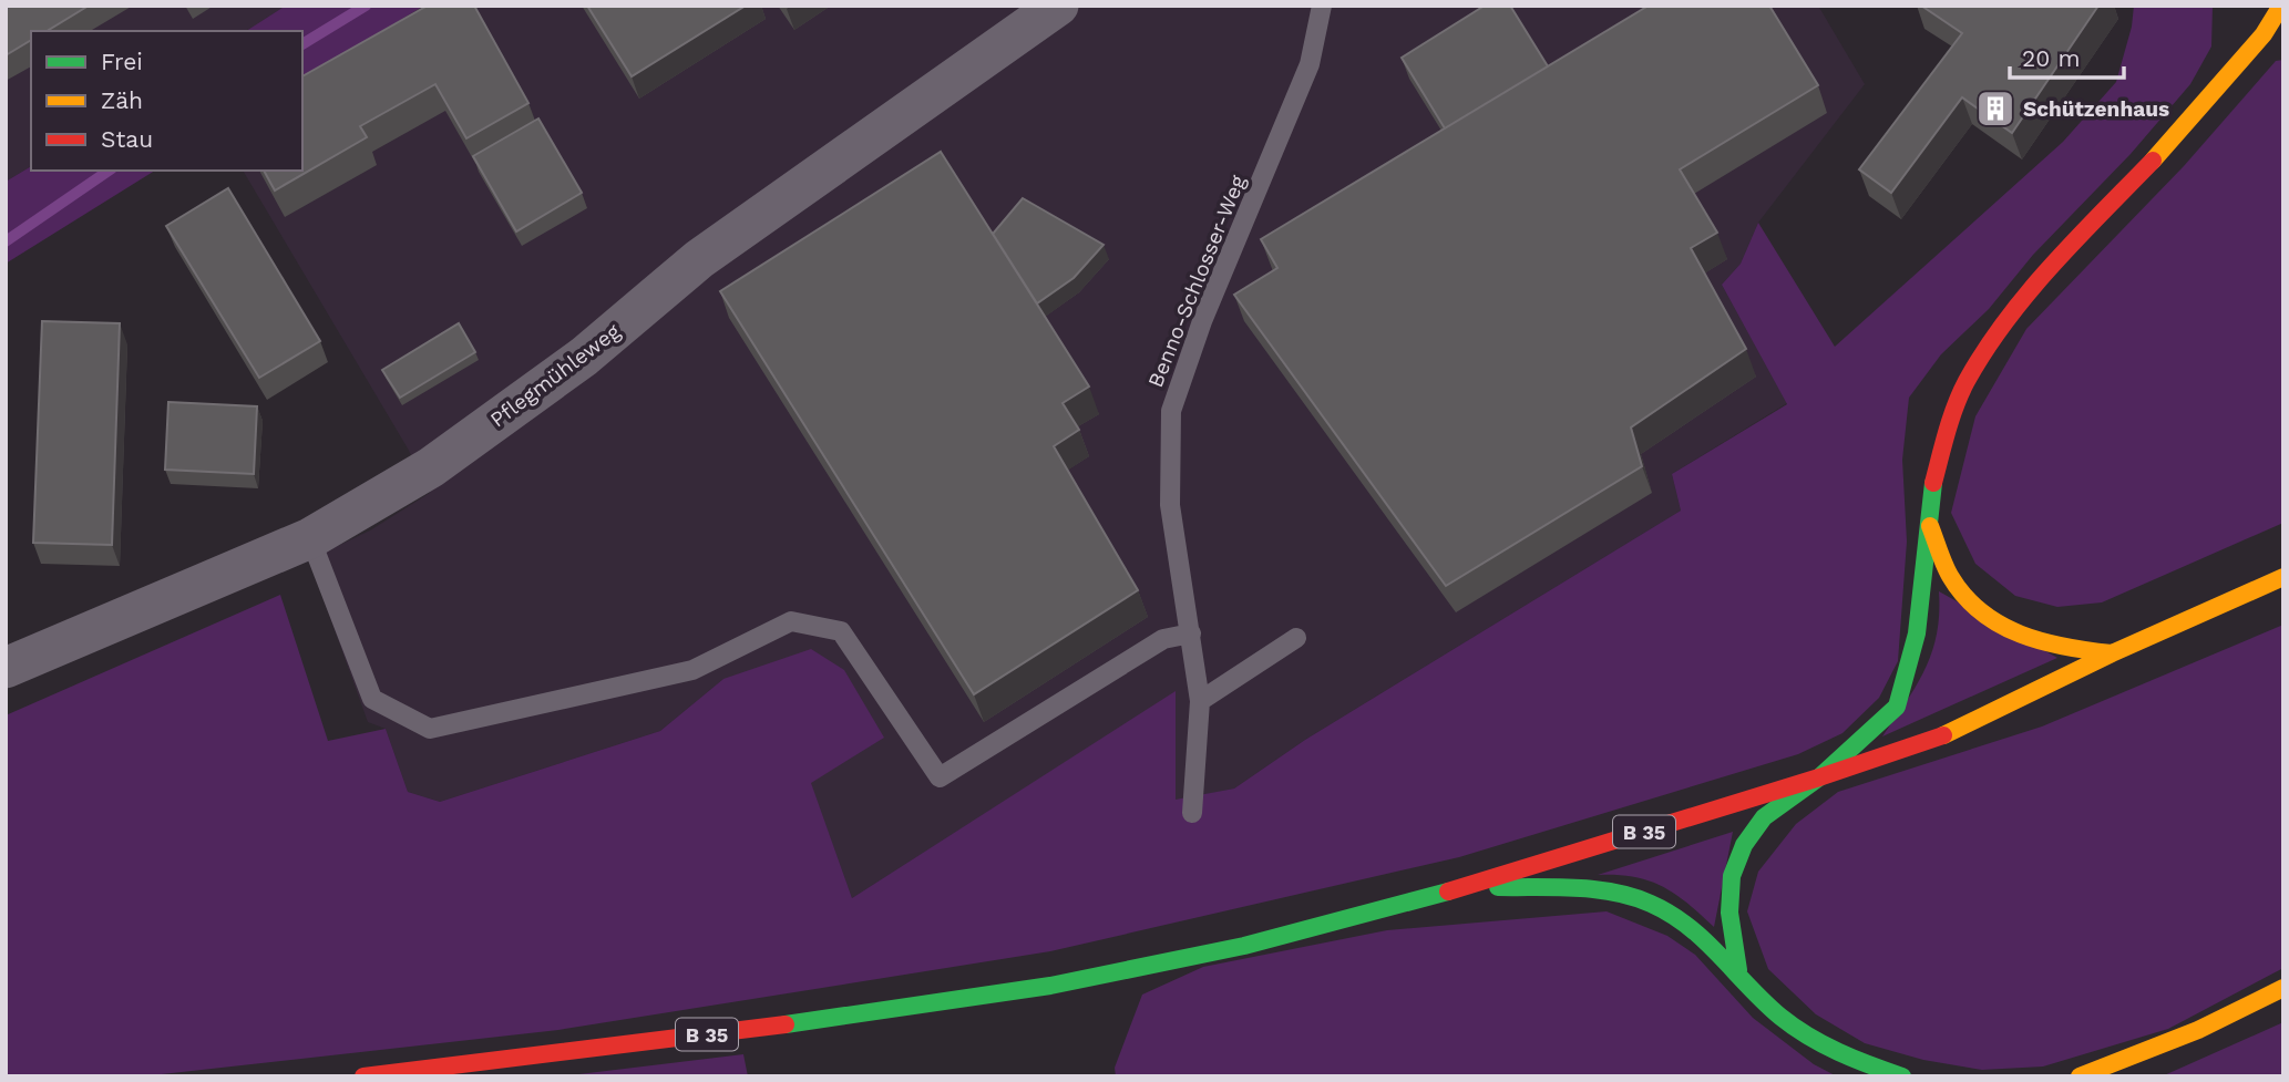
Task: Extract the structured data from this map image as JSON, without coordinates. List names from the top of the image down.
{
  "streets": {
    "main road": ["B 35"],
    "street": ["Pflegmühleweg"],
    "lane": ["Benno-Schlosser-Weg"]
  },
  "places": {
    "building": ["Schützenhaus"]
  },
  "legend": ["Frei", "Zäh", "Stau"],
  "scale_bar": "20 m"
}
